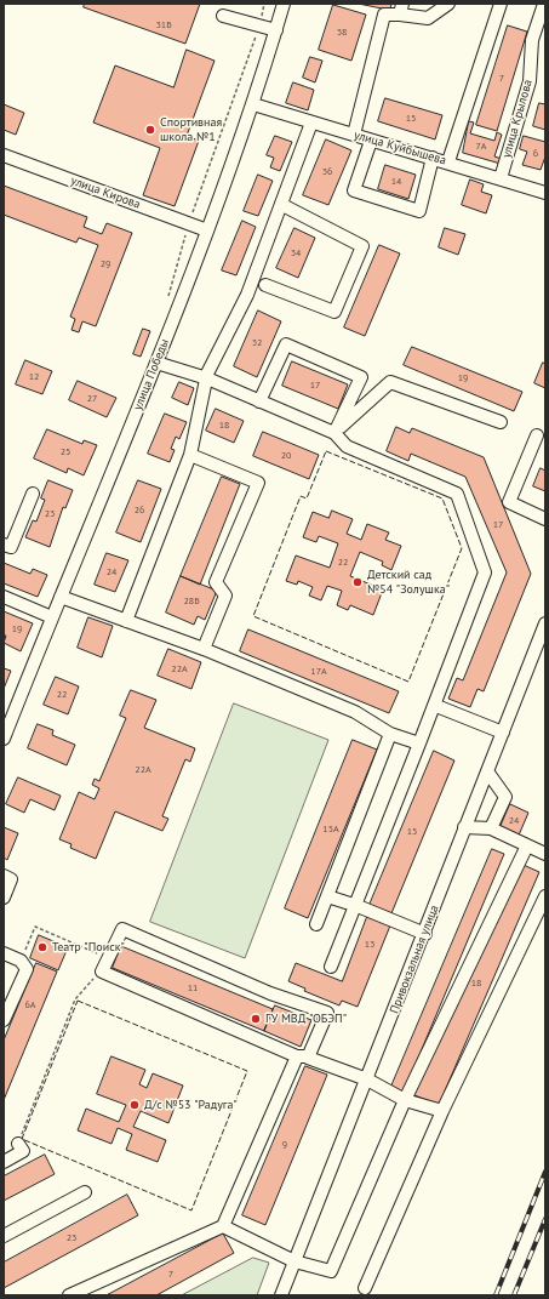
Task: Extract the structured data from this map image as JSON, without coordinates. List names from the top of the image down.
{
  "streets": {
    "street": [
      "улица Крылова",
      "улица Куйбышева",
      "улица Кирова",
      "улица Победы",
      "Привокзальная улица"
    ]
  },
  "crossings": [
    ["улица Крылова", "улица Куйбышева"],
    ["улица Куйбышева", "улица Победы"],
    ["улица Кирова", "улица Победы"]
  ],
  "places": [
    "Спортивная школа №1",
    "Детский сад №54 \"Золушка\"",
    "Театр \"Поиск\"",
    "ГУ МВД \"ОБЭП\"",
    "Д/с №53 \"Радуга\""
  ],
  "house_numbers": [
    "31Б",
    "38",
    "7",
    "15",
    "7А",
    "6",
    "36",
    "14",
    "34",
    "29",
    "32",
    "12",
    "19",
    "17",
    "27",
    "18",
    "25",
    "20",
    "26",
    "23",
    "17",
    "22",
    "24",
    "28Б",
    "19",
    "22А",
    "17А",
    "22",
    "22А",
    "24",
    "15А",
    "15",
    "13",
    "18",
    "11",
    "6А",
    "9",
    "23",
    "7"
  ]
}
